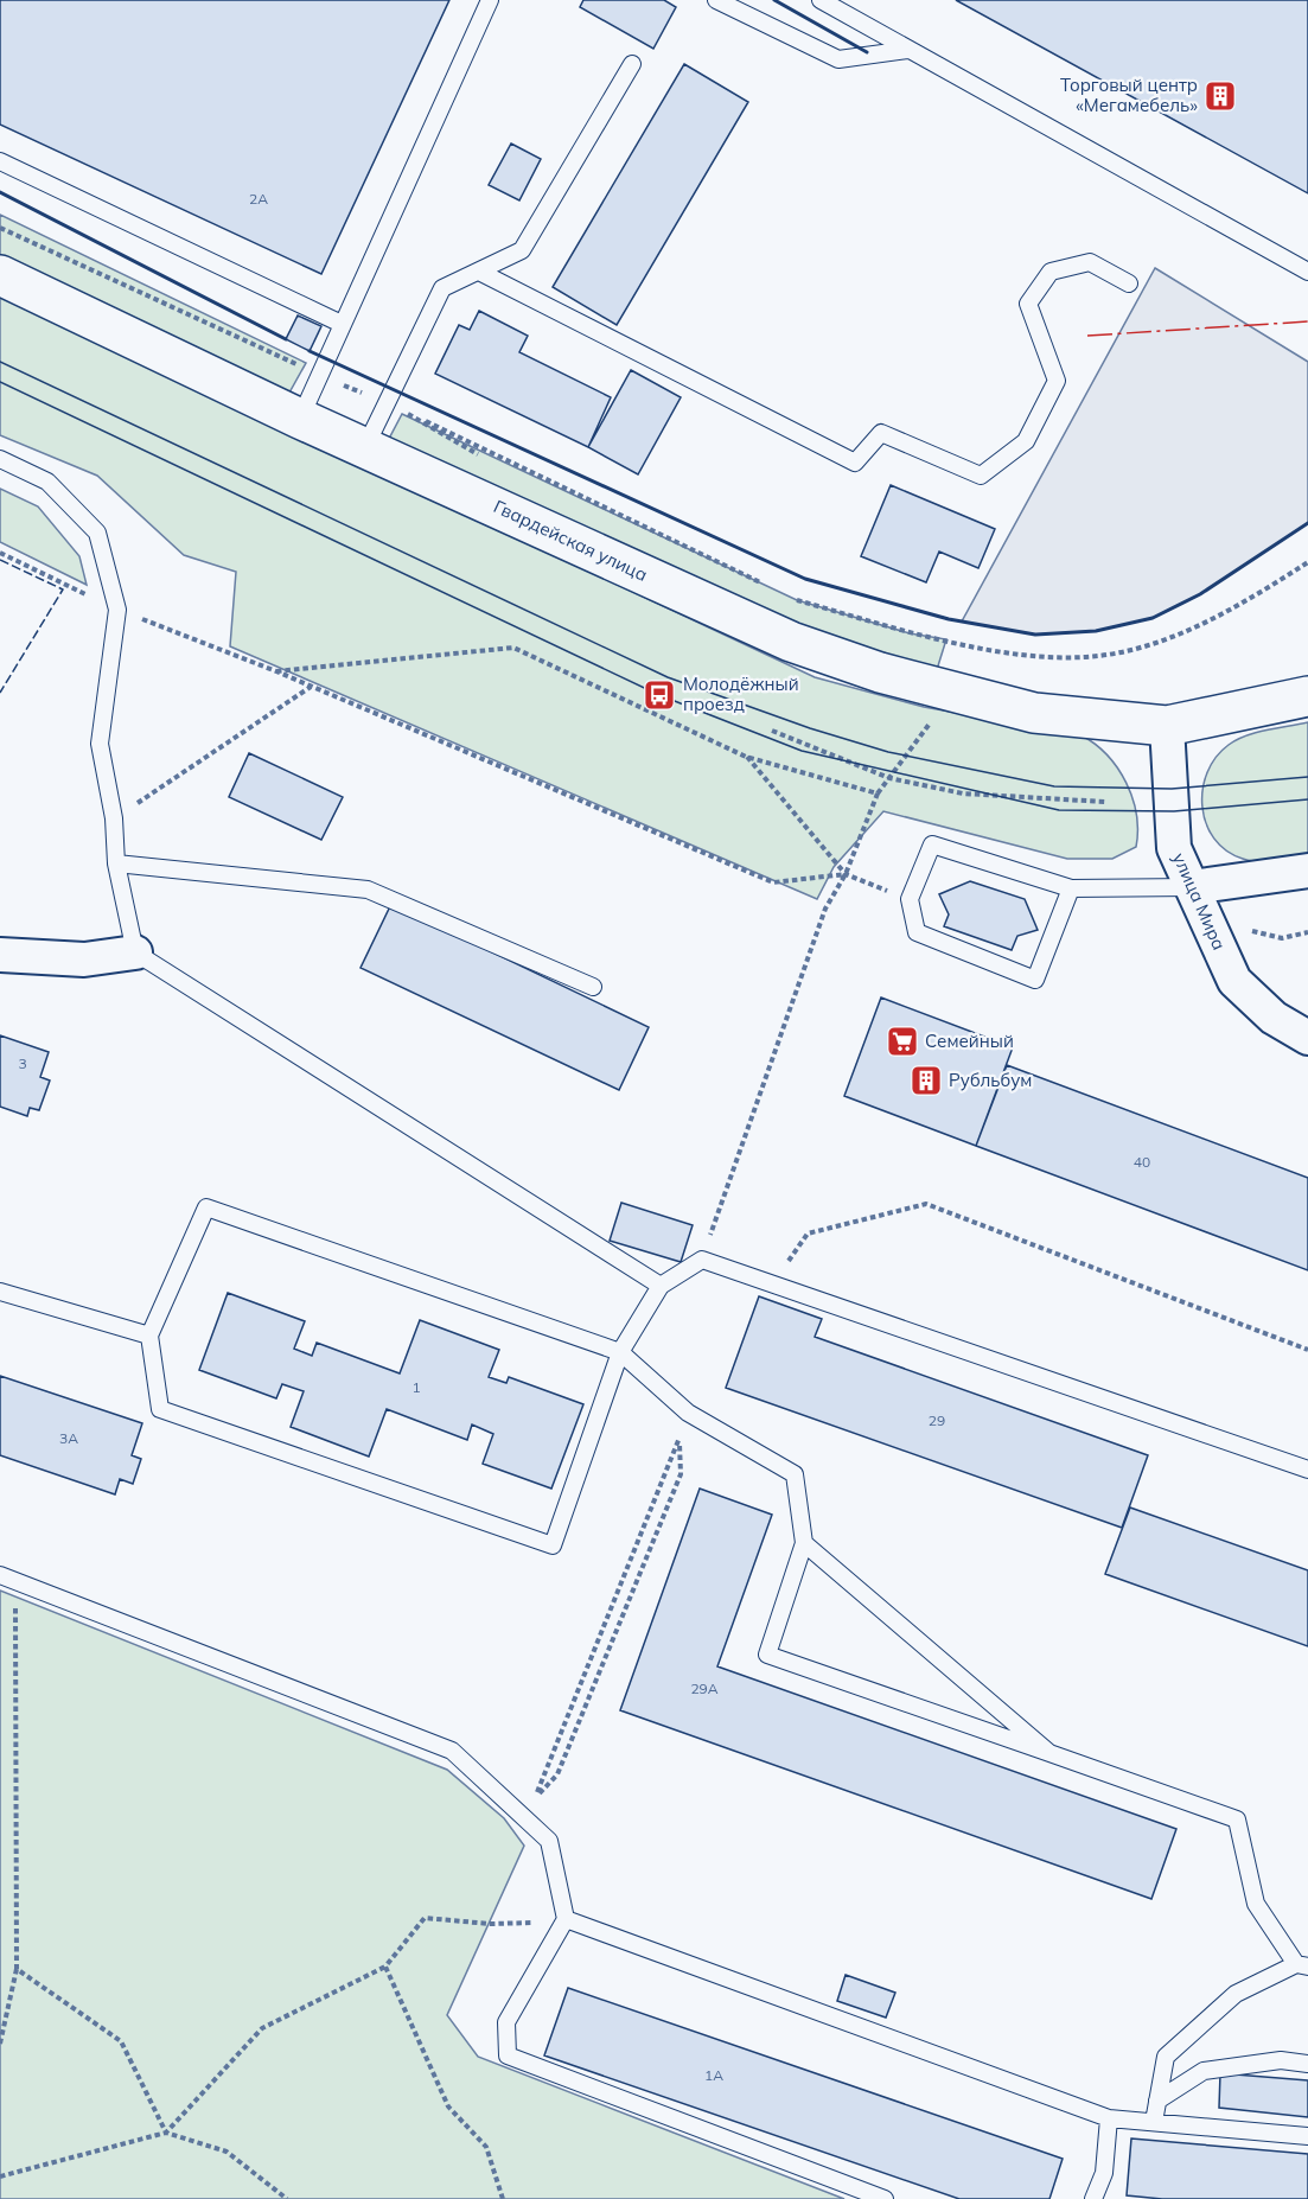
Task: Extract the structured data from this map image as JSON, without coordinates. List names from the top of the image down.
{
  "streets": {
    "street": ["Гвардейская улица", "улица Мира"]
  },
  "crossings": [
    ["Гвардейская улица", "улица Мира"]
  ],
  "places": {
    "building": ["Торговый центр «Мегамебель»", "Рубльбум"],
    "bus stop": ["Молодёжный проезд"],
    "supermarket": ["Семейный"]
  },
  "house_numbers": [
    "2А",
    "3",
    "40",
    "1",
    "29",
    "3А",
    "29А",
    "1А"
  ]
}
